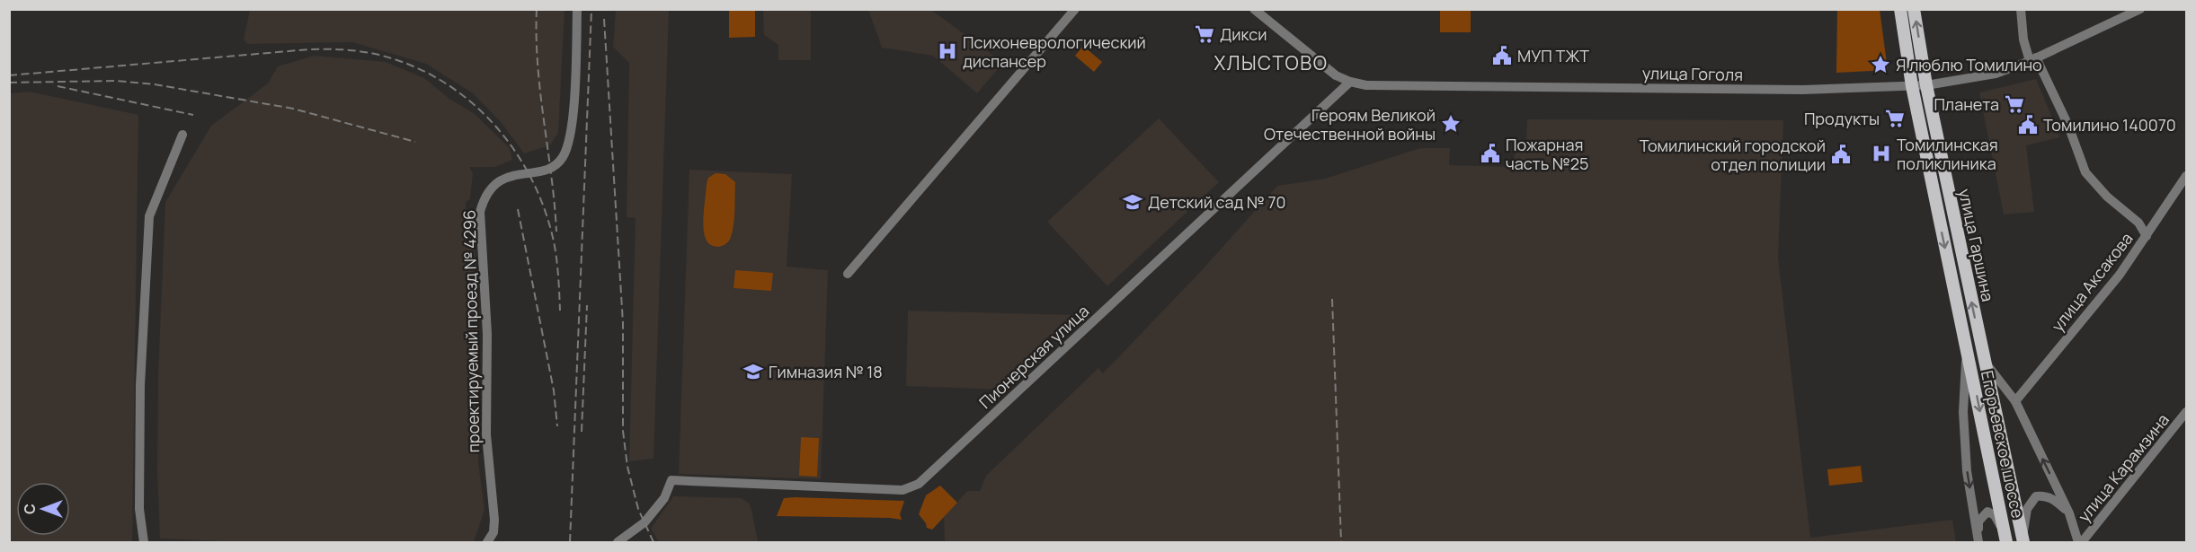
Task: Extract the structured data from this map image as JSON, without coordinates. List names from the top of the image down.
{
  "streets": {
    "main road": ["улица Гаршина", "Егорьевское шоссе"],
    "street": [
      "улица Гоголя",
      "улица Аксакова",
      "проектируемый проезд № 4296",
      "Пионерская улица",
      "улица Карамзина"
    ]
  },
  "crossings": [
    ["улица Гоголя", "улица Гаршина"],
    ["улица Гоголя", "Пионерская улица"],
    ["улица Гаршина", "Егорьевское шоссе"]
  ],
  "districts": ["ХЛЫСТОВО"],
  "places": {
    "supermarket": ["Дикси", "Планета", "Продукты"],
    "hospital": ["Психоневрологический диспансер", "Томилинская поликлиника"],
    "public building": [
      "МУП ТЖТ",
      "Томилино 140070",
      "Пожарная часть №25",
      "Томилинский городской отдел полиции"
    ],
    "place": ["Я люблю Томилино", "Героям Великой Отечественной войны"],
    "school or university": ["Детский сад № 70", "Гимназия № 18"]
  },
  "north": "left"
}
